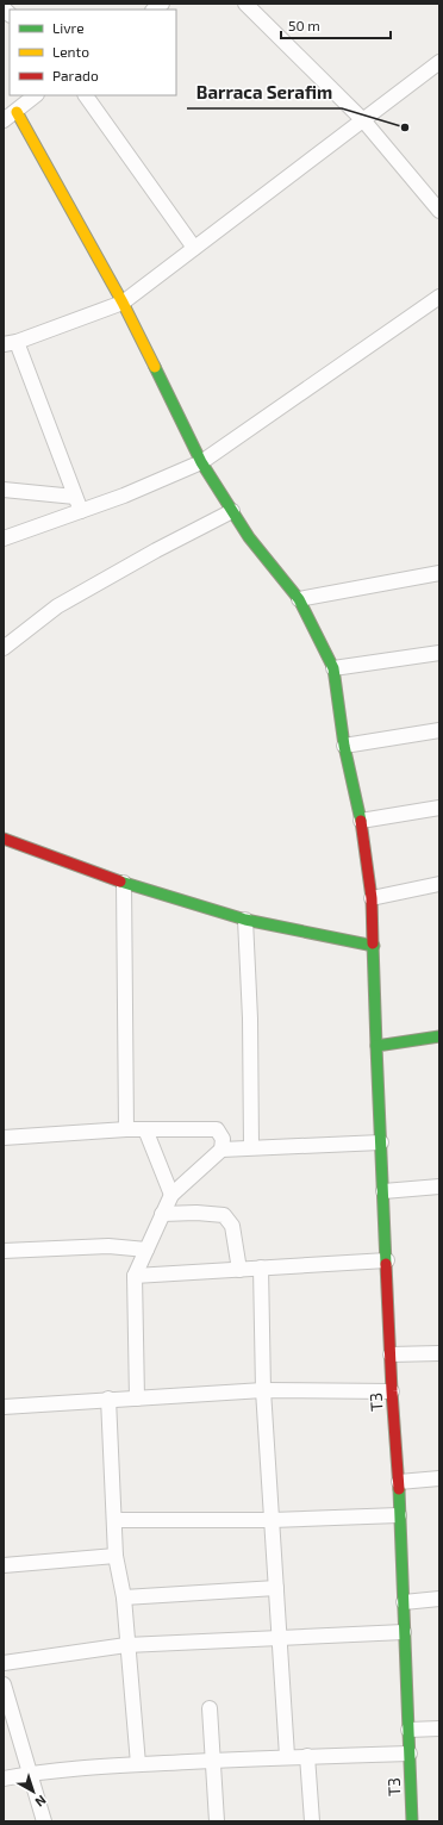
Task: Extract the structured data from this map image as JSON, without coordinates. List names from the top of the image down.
{
  "streets": {
    "street": ["T3"]
  },
  "places": ["Barraca Serafim"],
  "legend": ["Livre", "Lento", "Parado"],
  "scale_bar": "50 m",
  "north": "bottom right"
}
